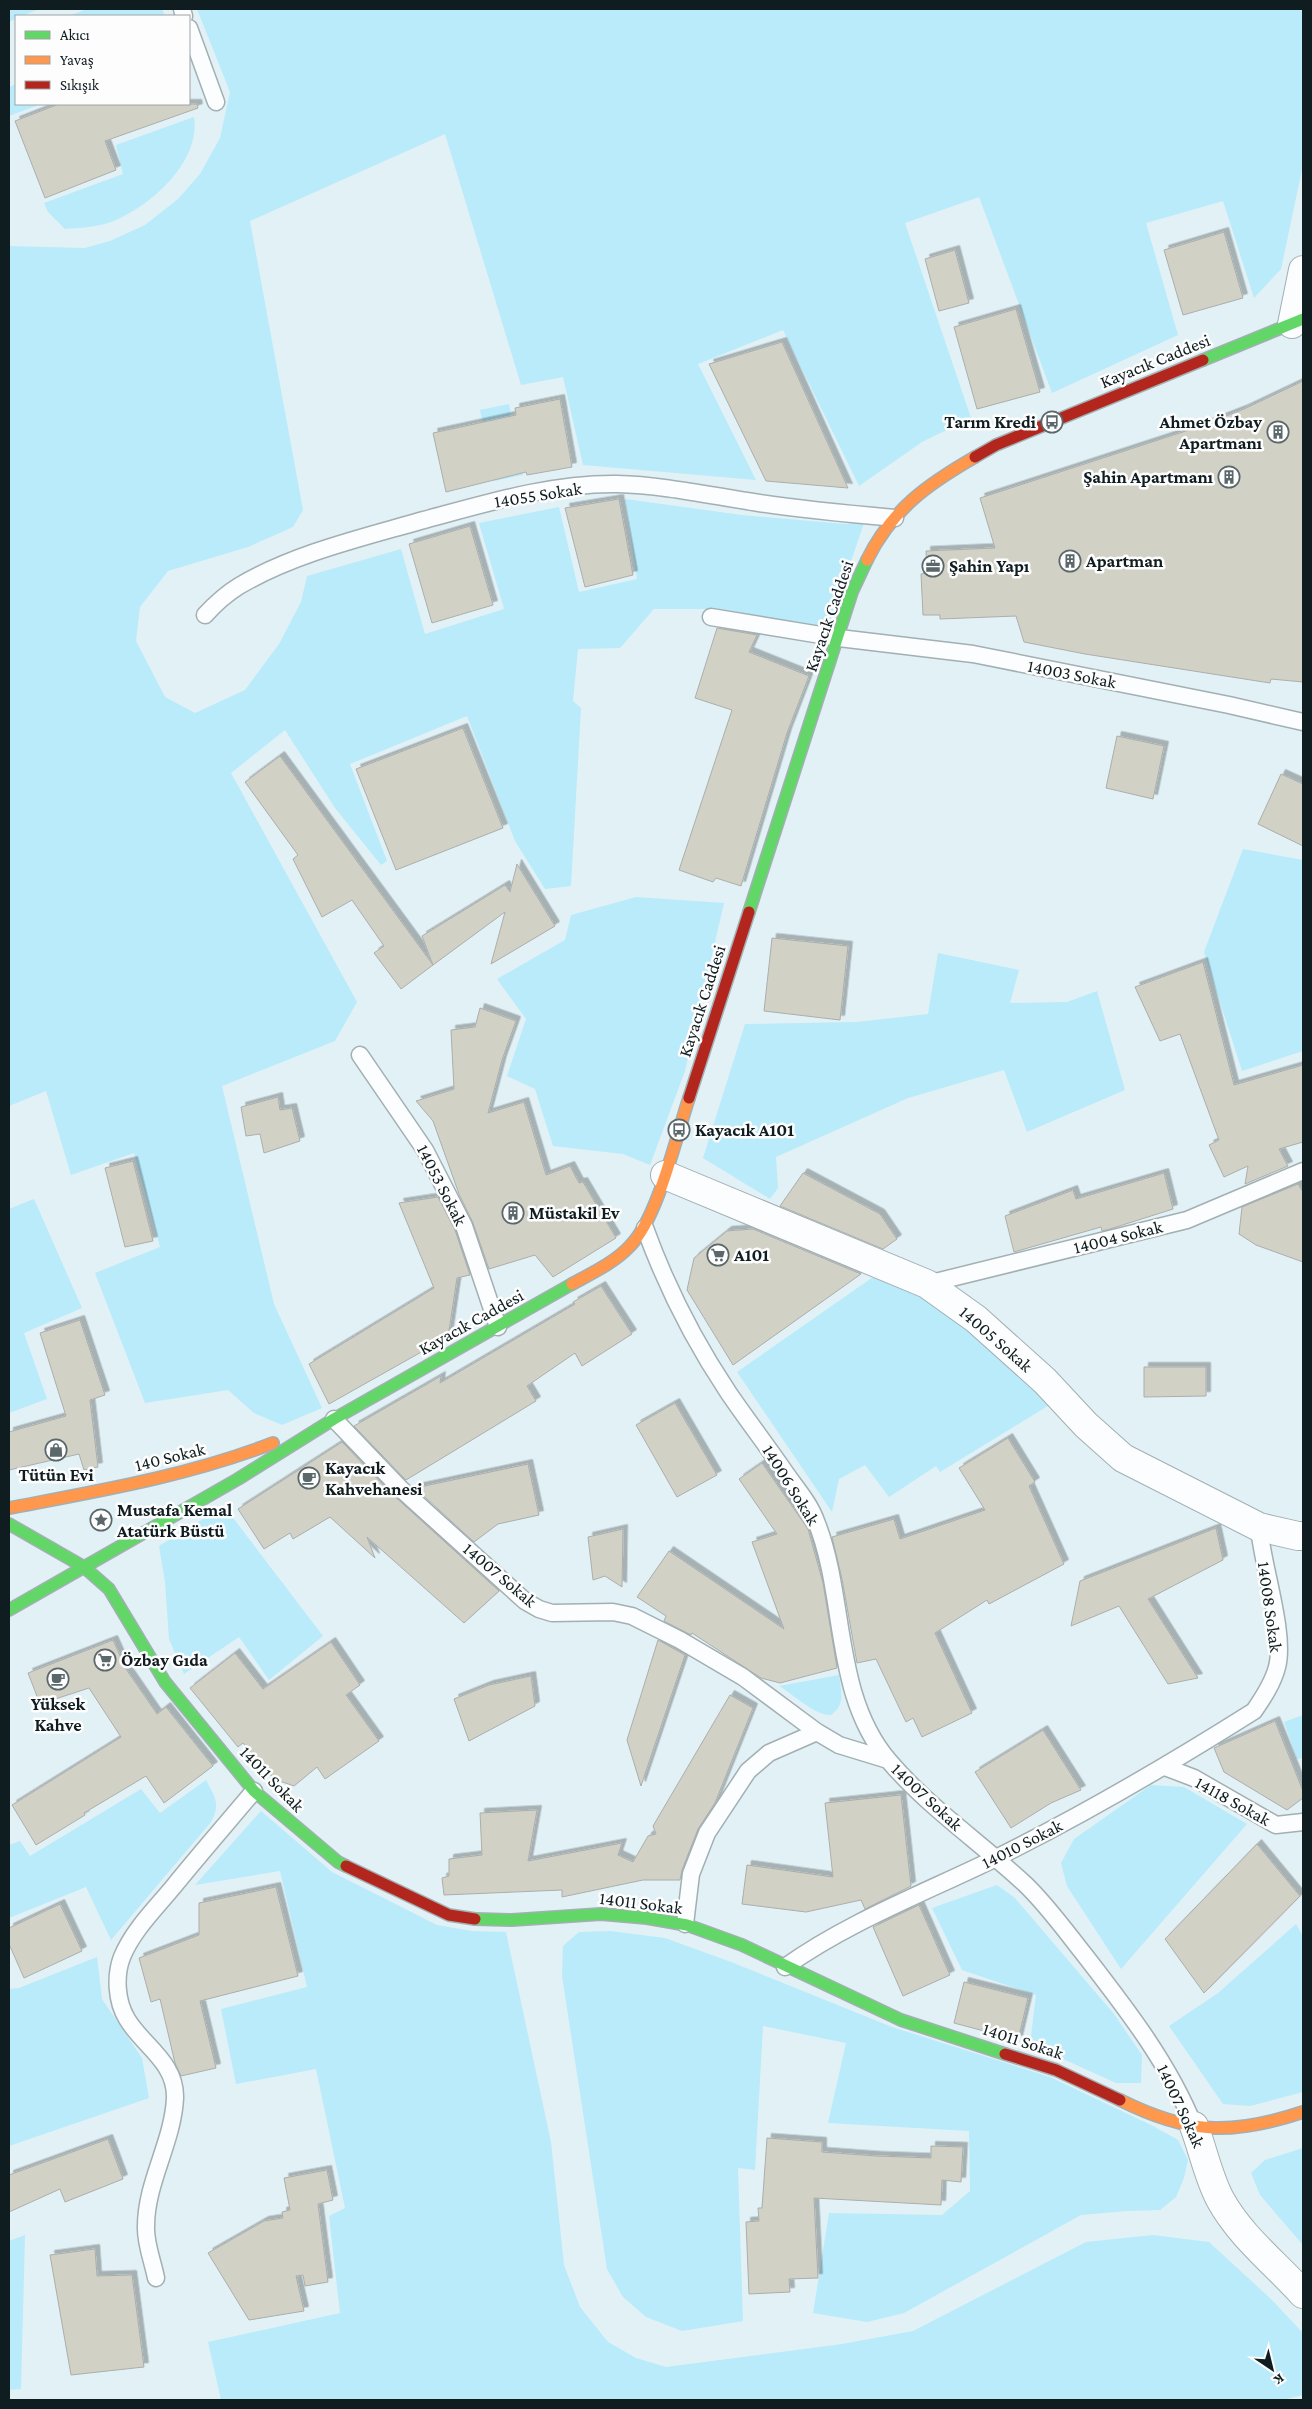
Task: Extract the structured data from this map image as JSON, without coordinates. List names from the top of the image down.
{
  "streets": {
    "main road": ["Kayacık Caddesi", "140 Sokak", "14011 Sokak"],
    "street": ["14005 Sokak", "14007 Sokak"],
    "lane": [
      "14055 Sokak",
      "14003 Sokak",
      "14053 Sokak",
      "14004 Sokak",
      "14006 Sokak",
      "14008 Sokak",
      "14118 Sokak",
      "14010 Sokak"
    ]
  },
  "crossings": [
    ["Kayacık Caddesi", "14055 Sokak"],
    ["Kayacık Caddesi", "14003 Sokak"],
    ["Kayacık Caddesi", "14053 Sokak"],
    ["Kayacık Caddesi", "14005 Sokak"],
    ["Kayacık Caddesi", "140 Sokak"],
    ["Kayacık Caddesi", "14006 Sokak"],
    ["Kayacık Caddesi", "14007 Sokak"],
    ["Kayacık Caddesi", "14011 Sokak"],
    ["14004 Sokak", "14005 Sokak"],
    ["14005 Sokak", "14008 Sokak"],
    ["140 Sokak", "14007 Sokak"],
    ["14006 Sokak", "14007 Sokak"],
    ["14007 Sokak", "14011 Sokak"],
    ["14007 Sokak", "14010 Sokak"],
    ["14008 Sokak", "14010 Sokak"],
    ["14011 Sokak", "14010 Sokak"],
    ["14118 Sokak", "14010 Sokak"]
  ],
  "places": {
    "bus stop": ["Tarım Kredi", "Kayacık A101"],
    "building": [
      "Ahmet Özbay Apartmanı",
      "Şahin Apartmanı",
      "Apartman",
      "Müstakil Ev"
    ],
    "office": ["Şahin Yapı"],
    "supermarket": ["A101", "Özbay Gıda"],
    "shop": ["Tütün Evi"],
    "cafe": ["Kayacık Kahvehanesi", "Yüksek Kahve"],
    "place": ["Mustafa Kemal Atatürk Büstü"]
  },
  "legend": ["Akıcı", "Yavaş", "Sıkışık"],
  "north": "bottom right"
}
